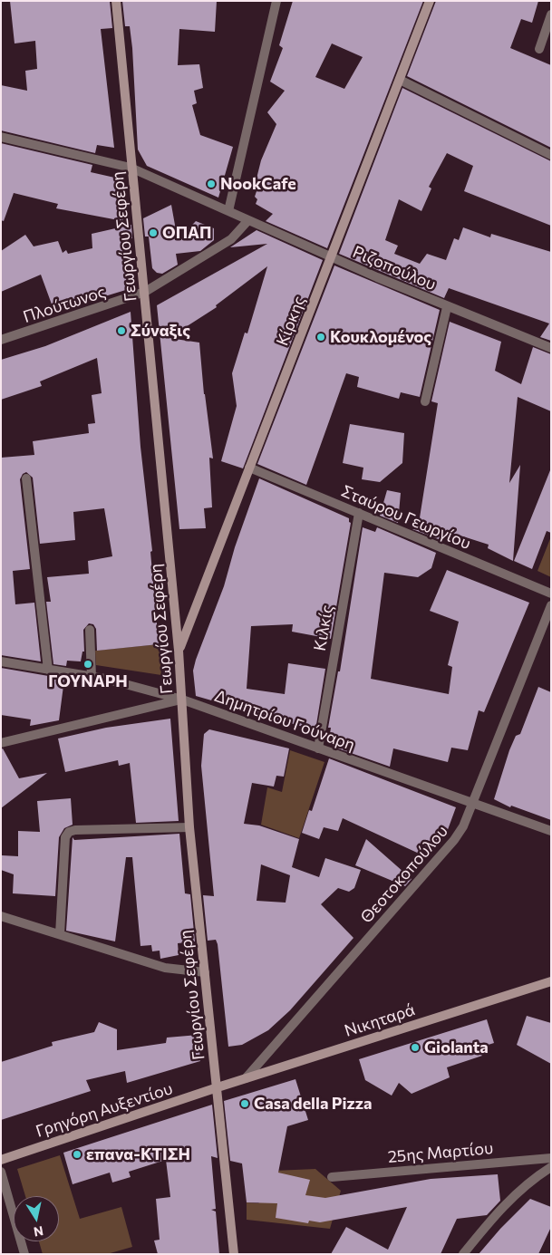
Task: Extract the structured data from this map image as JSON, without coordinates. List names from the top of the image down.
{
  "streets": {
    "street": [
      "Γεωργίου Σεφέρη",
      "Ριζοπούλου",
      "Πλούτωνος",
      "Κίρκης",
      "Σταύρου Γεωργίου",
      "Κιλκίς",
      "Δημητρίου Γούναρη",
      "Θεοτοκοπούλου",
      "Νικηταρά",
      "Γρηγόρη Αυξεντίου",
      "25ης Μαρτίου"
    ]
  },
  "crossings": [
    ["Γεωργίου Σεφέρη", "Ριζοπούλου"],
    ["Γεωργίου Σεφέρη", "Πλούτωνος"],
    ["Γεωργίου Σεφέρη", "Κίρκης"],
    ["Γεωργίου Σεφέρη", "Δημητρίου Γούναρη"],
    ["Γεωργίου Σεφέρη", "Νικηταρά"],
    ["Γεωργίου Σεφέρη", "Γρηγόρη Αυξεντίου"],
    ["Ριζοπούλου", "Πλούτωνος"],
    ["Ριζοπούλου", "Κίρκης"],
    ["Κίρκης", "Σταύρου Γεωργίου"],
    ["Σταύρου Γεωργίου", "Κιλκίς"],
    ["Κιλκίς", "Δημητρίου Γούναρη"],
    ["Δημητρίου Γούναρη", "Θεοτοκοπούλου"],
    ["Θεοτοκοπούλου", "Νικηταρά"],
    ["Νικηταρά", "Γρηγόρη Αυξεντίου"]
  ],
  "places": [
    "NookCafe",
    "ΟΠΑΠ",
    "Σύναξις",
    "Κουκλομένος",
    "ΓΟΥΝΑΡΗ",
    "Giolanta",
    "Casa della Pizza",
    "επανα-ΚΤΙΣΗ"
  ],
  "north": "bottom"
}
